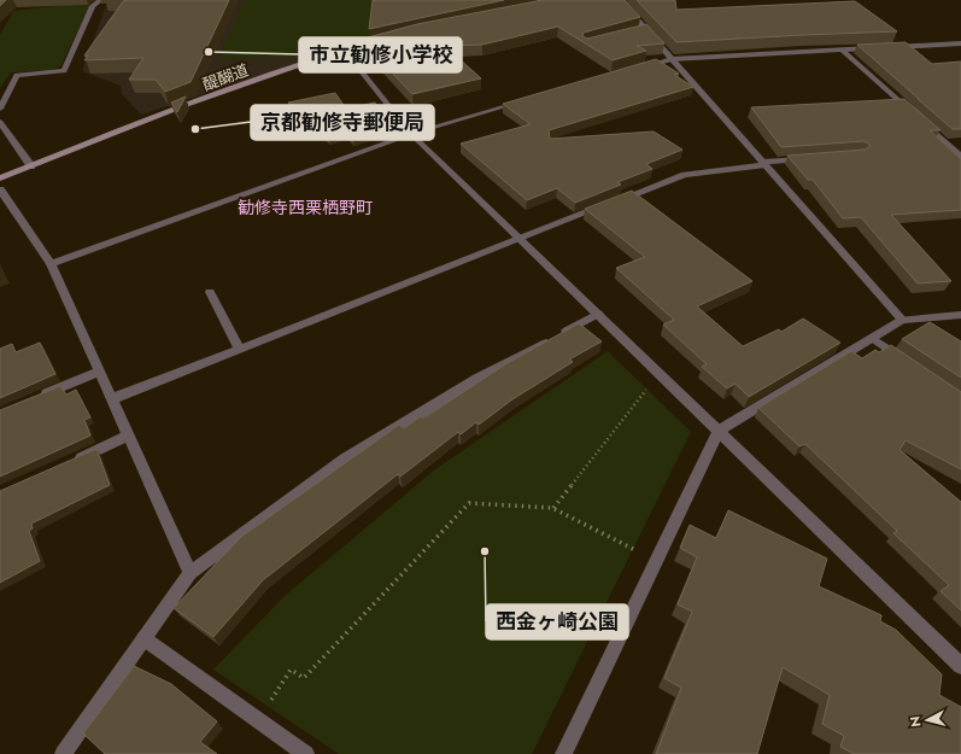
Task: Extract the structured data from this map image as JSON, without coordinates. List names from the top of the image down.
{
  "streets": {
    "main road": ["醍醐道"]
  },
  "districts": ["勧修寺西栗栖野町"],
  "places": ["市立勧修小学校", "京都勧修寺郵便局", "西金ヶ崎公園"],
  "north": "left"
}
